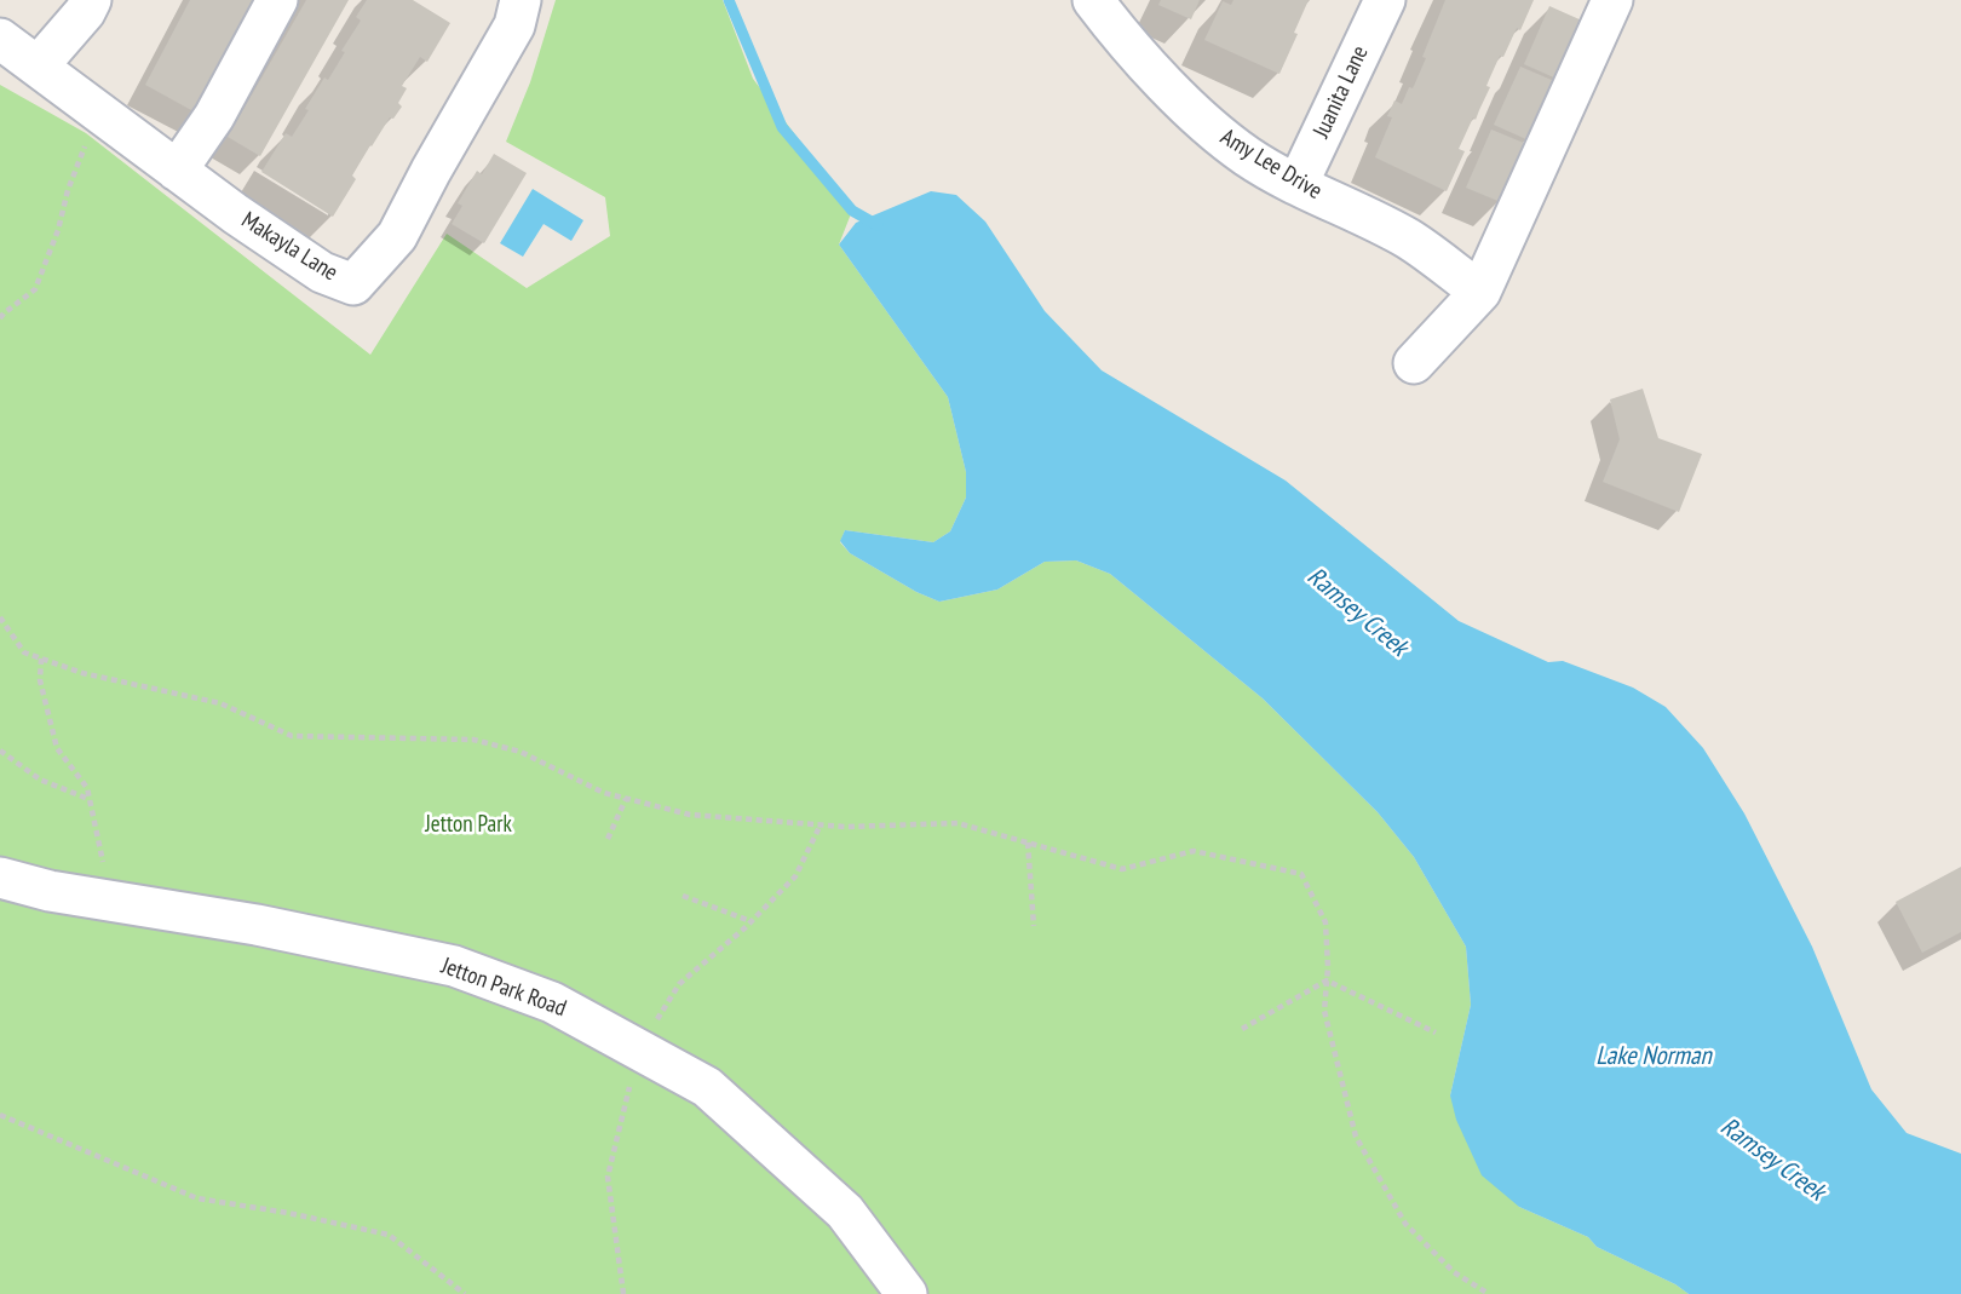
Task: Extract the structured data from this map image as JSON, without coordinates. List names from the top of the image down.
{
  "streets": {
    "street": [
      "Juanita Lane",
      "Amy Lee Drive",
      "Makayla Lane",
      "Jetton Park Road"
    ]
  },
  "crossings": [
    ["Juanita Lane", "Amy Lee Drive"]
  ],
  "water": ["Ramsey Creek", "Lake Norman"],
  "parks": ["Jetton Park"]
}
